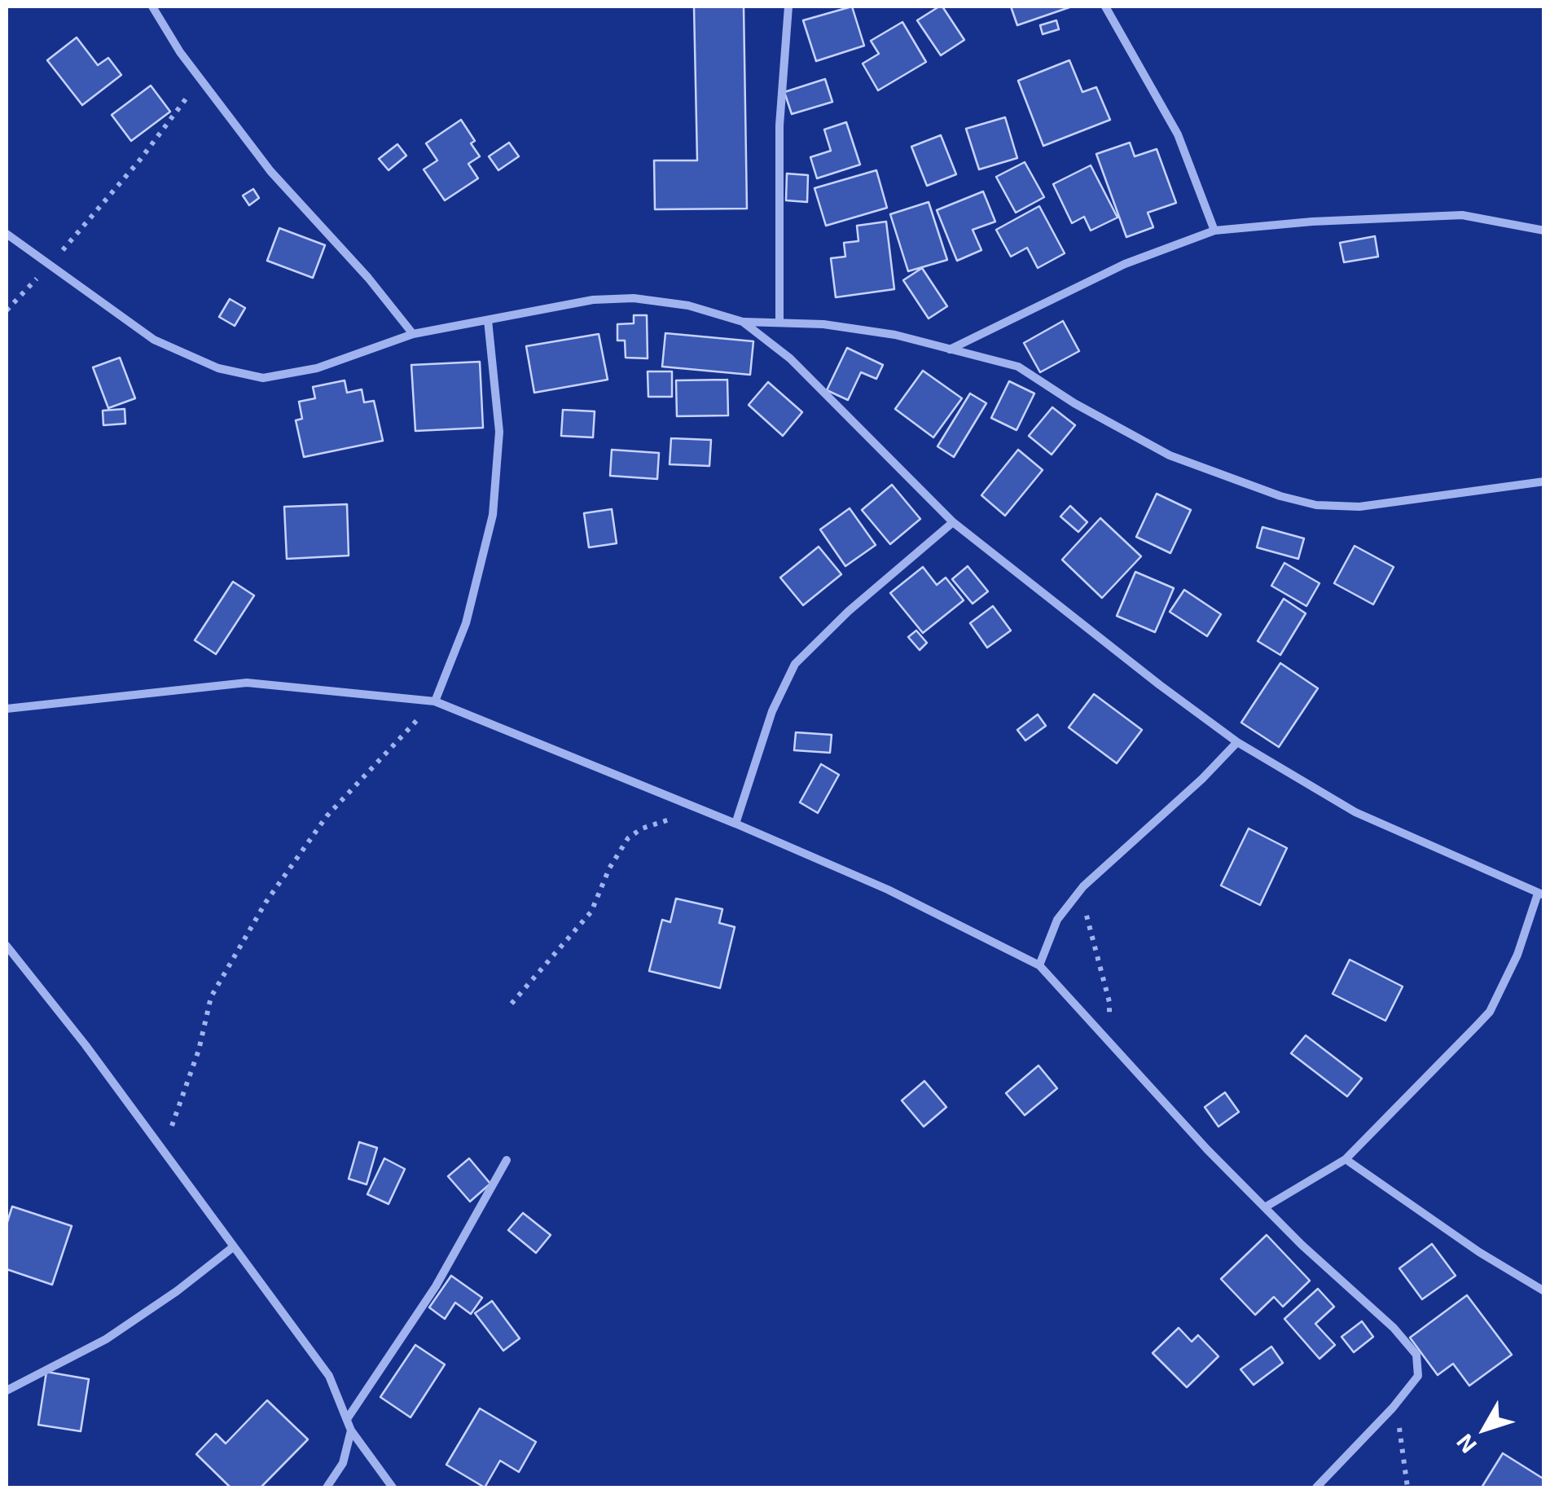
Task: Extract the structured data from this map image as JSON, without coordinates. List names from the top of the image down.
{
  "north": "bottom left"
}
